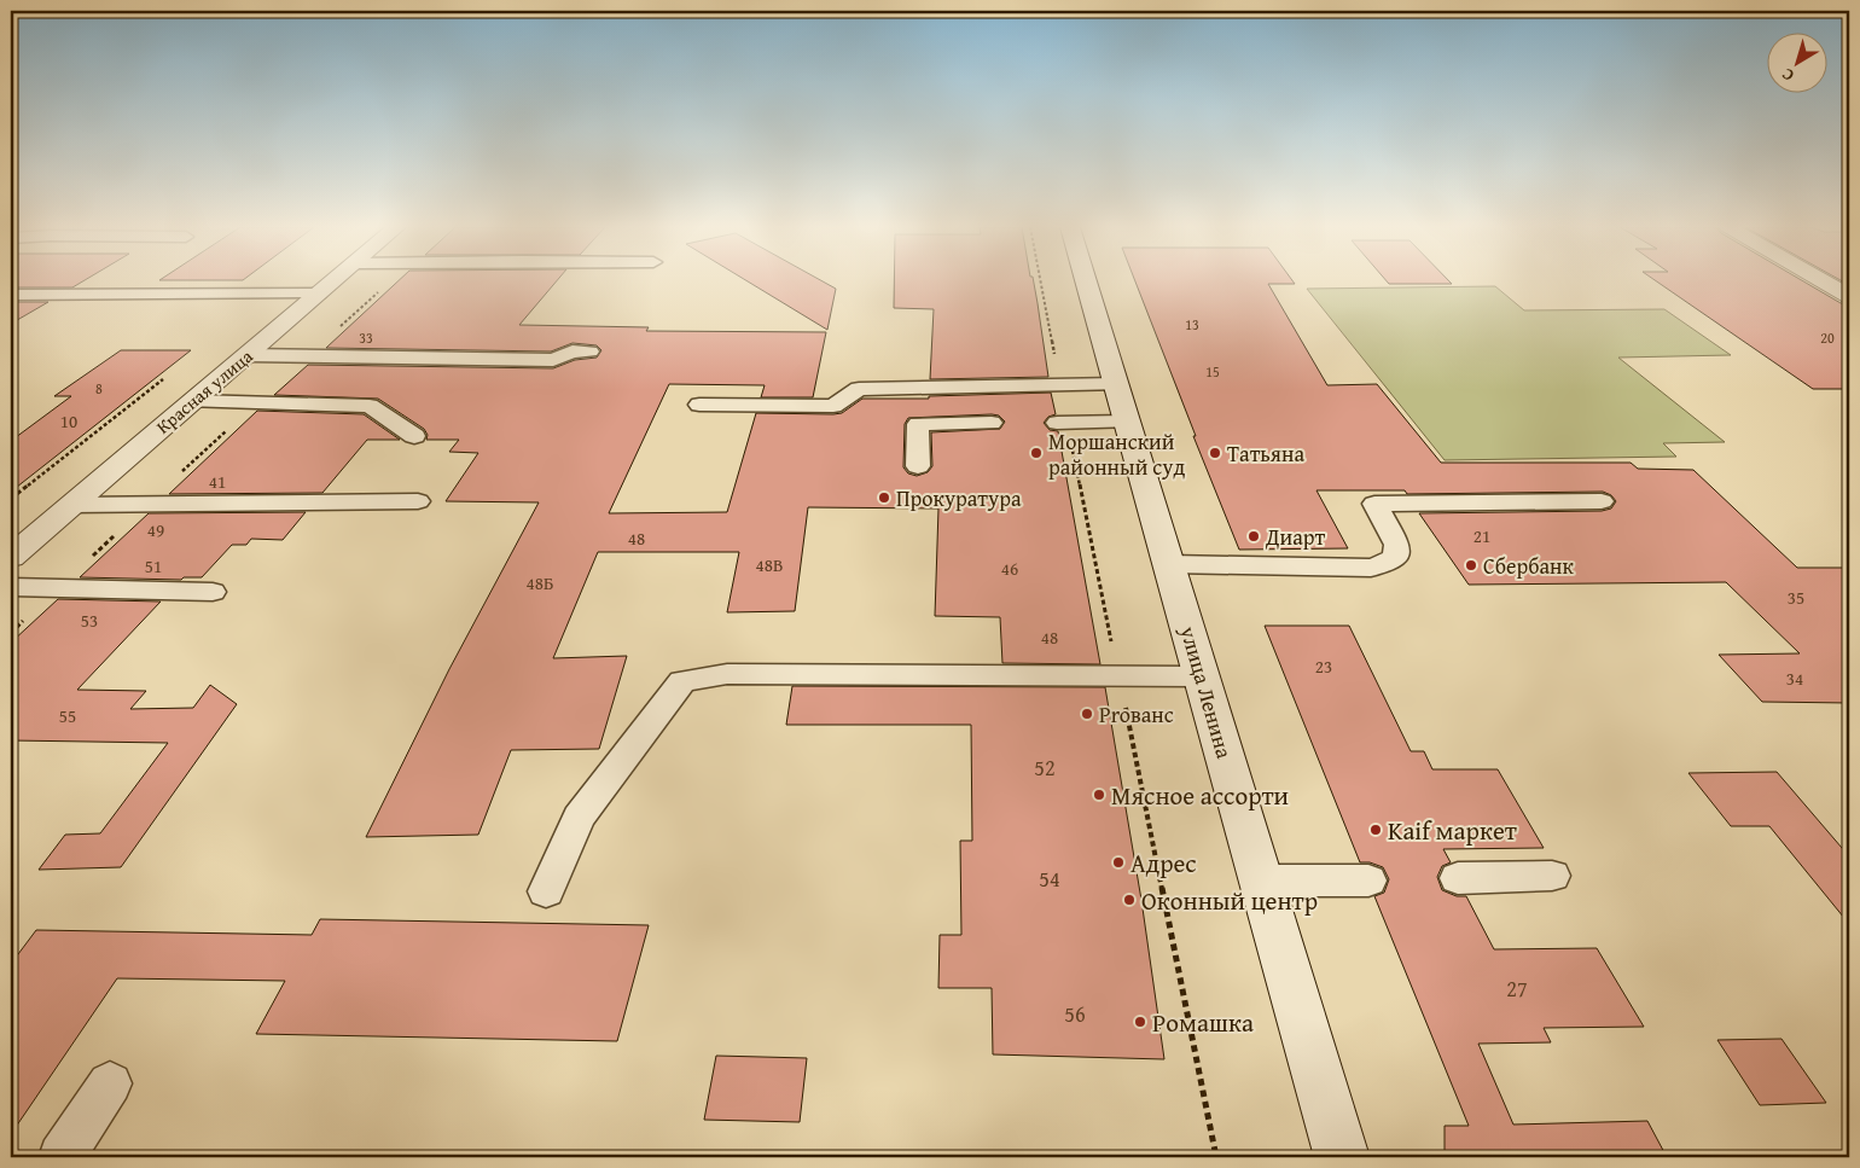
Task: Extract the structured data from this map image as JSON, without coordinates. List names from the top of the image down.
{
  "streets": {
    "main road": ["Красная улица", "улица Ленина"]
  },
  "places": [
    "Моршанский районный суд",
    "Татьяна",
    "Прокуратура",
    "Диарт",
    "Сбербанк",
    "Proванс",
    "Мясное ассорти",
    "Kaif маркет",
    "Адрес",
    "Оконный центр",
    "Ромашка"
  ],
  "house_numbers": [
    "13",
    "33",
    "20",
    "15",
    "8",
    "10",
    "41",
    "49",
    "21",
    "48",
    "48В",
    "51",
    "46",
    "48Б",
    "35",
    "53",
    "48",
    "23",
    "34",
    "55",
    "52",
    "54",
    "27",
    "56"
  ],
  "north": "bottom left"
}
